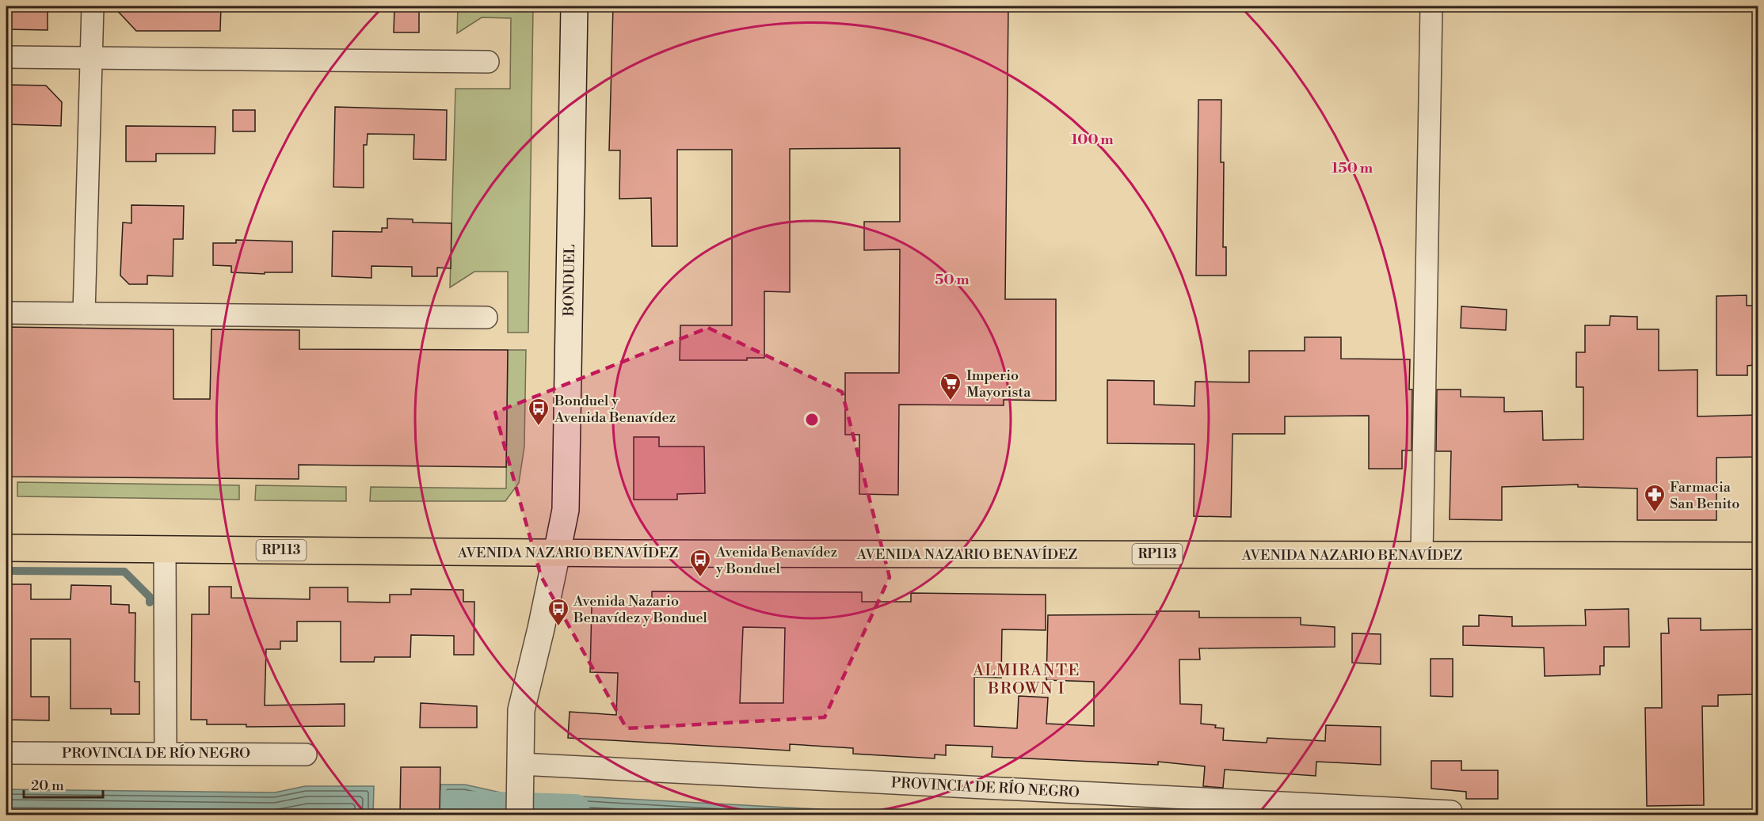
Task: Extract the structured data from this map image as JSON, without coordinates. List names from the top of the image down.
{
  "streets": {
    "main road": ["BONDUEL", "RP113", "AVENIDA NAZARIO BENAVÍDEZ"],
    "street": ["PROVINCIA DE RÍO NEGRO"]
  },
  "crossings": [
    ["BONDUEL", "AVENIDA NAZARIO BENAVÍDEZ"],
    ["BONDUEL", "PROVINCIA DE RÍO NEGRO"]
  ],
  "districts": ["ALMIRANTE BROWN I"],
  "places": {
    "supermarket": ["Imperio Mayorista"],
    "bus stop": ["Bonduel y Avenida Benavídez", "Avenida Benavídez y Bonduel", "Avenida Nazario Benavídez y Bonduel"],
    "pharmacy": ["Farmacia San Benito"]
  },
  "scale_bar": "20 m",
  "rings": ["100 m", "150 m", "50 m"]
}
